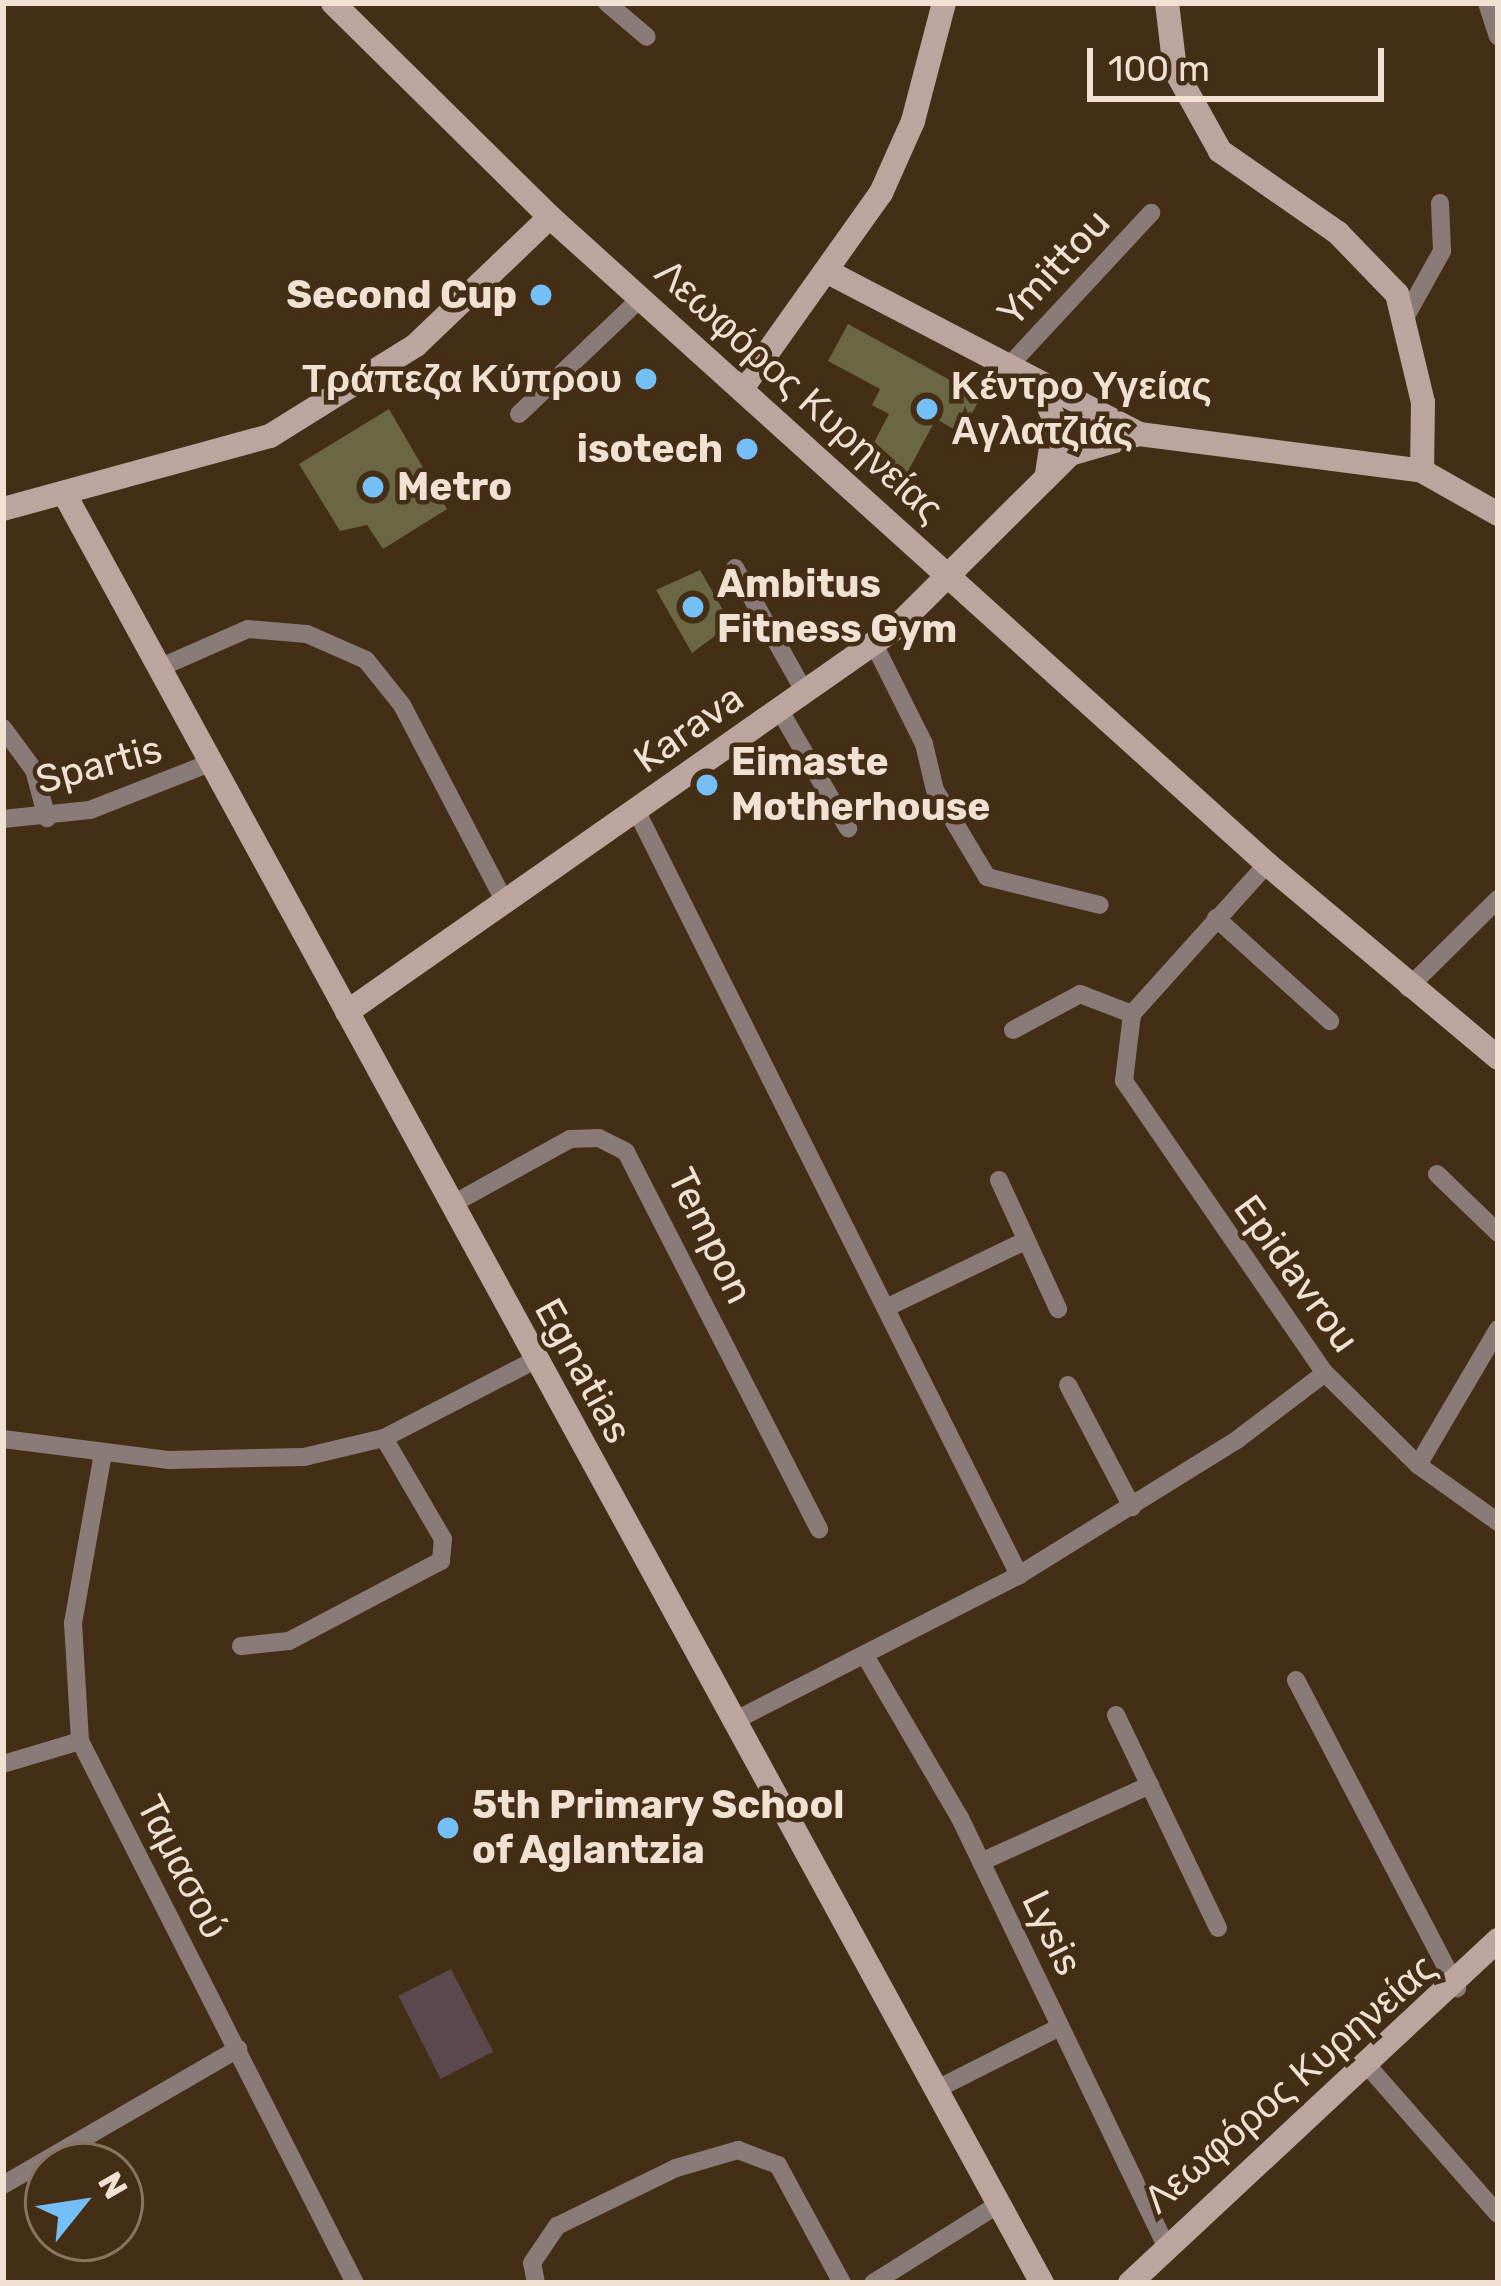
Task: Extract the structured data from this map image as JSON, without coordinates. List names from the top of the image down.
{
  "streets": {
    "street": [
      "Ymittou",
      "Λεωφόρος Κυρηνείας",
      "Karava",
      "Spartis",
      "Tempon",
      "Epidavrou",
      "Egnatias",
      "Ταμασού",
      "Lysis"
    ]
  },
  "crossings": [
    ["Λεωφόρος Κυρηνείας", "Karava"],
    ["Λεωφόρος Κυρηνείας", "Lysis"],
    ["Karava", "Egnatias"],
    ["Spartis", "Egnatias"],
    ["Tempon", "Egnatias"]
  ],
  "places": [
    "Second Cup",
    "Τράπεζα Κύπρου",
    "Κέντρο Υγείας Αγλατζιάς",
    "isotech",
    "Metro",
    "Ambitus Fitness Gym",
    "Eimaste Motherhouse",
    "5th Primary School of Aglantzia"
  ],
  "scale_bar": "100 m",
  "north": "top right"
}
